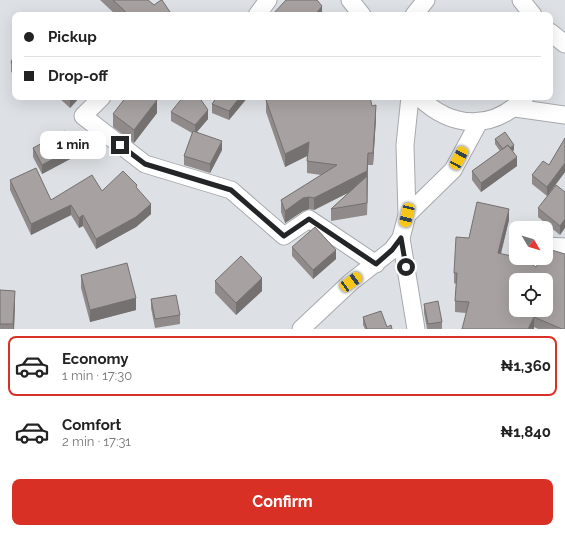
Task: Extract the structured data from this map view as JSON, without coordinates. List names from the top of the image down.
{
  "north": "bottom right",
  "page": {
    "banner": ["Pickup", "Drop-off"],
    "bubble": "1 min",
    "list": [
      {
        "name": "Economy",
        "note": "1 min · 17:30",
        "value": "₦1,360"
      },
      {
        "name": "Comfort",
        "note": "2 min · 17:31",
        "value": "₦1,840"
      }
    ],
    "buttons": "Confirm"
  }
}
